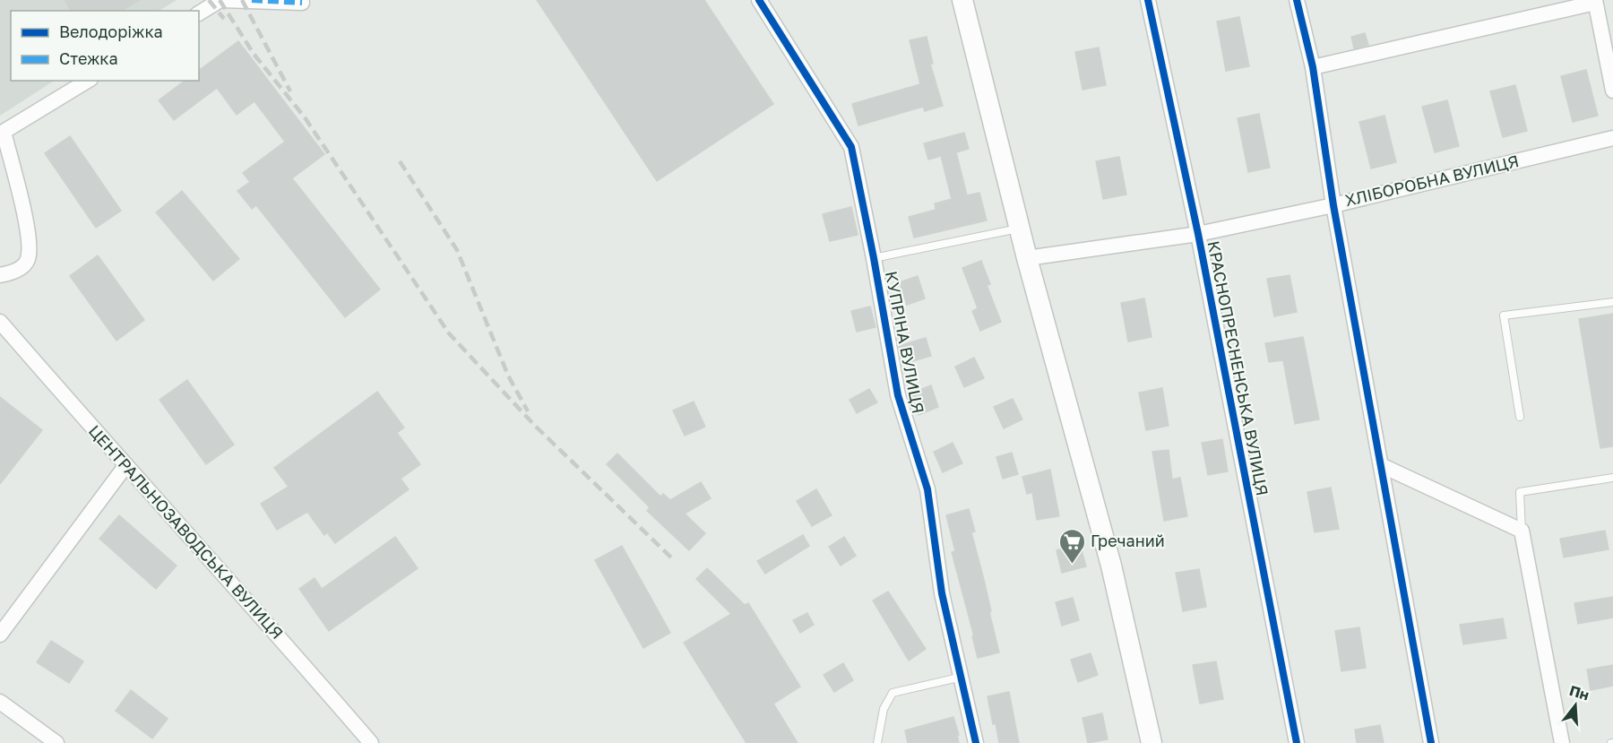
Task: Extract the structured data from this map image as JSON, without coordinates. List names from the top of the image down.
{
  "streets": {
    "street": [
      "ХЛІБОРОБНА ВУЛИЦЯ",
      "КУПРІНА ВУЛИЦЯ",
      "КРАСНОПРЕСНЕНСЬКА ВУЛИЦЯ",
      "ЦЕНТРАЛЬНОЗАВОДСЬКА ВУЛИЦЯ"
    ]
  },
  "crossings": [
    ["ХЛІБОРОБНА ВУЛИЦЯ", "КРАСНОПРЕСНЕНСЬКА ВУЛИЦЯ"]
  ],
  "places": {
    "supermarket": ["Гречаний"]
  },
  "legend": ["Велодоріжка", "Стежка"],
  "north": "top"
}
